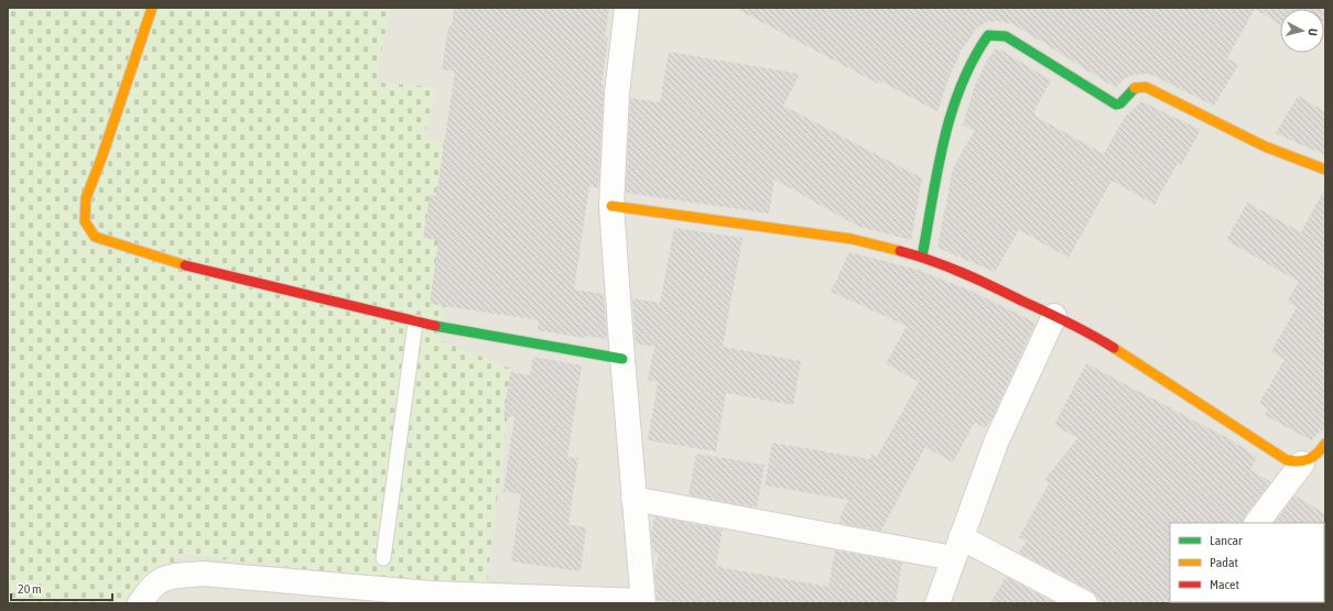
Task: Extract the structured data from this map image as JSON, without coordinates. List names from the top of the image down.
{
  "legend": ["Lancar", "Padat", "Macet"],
  "scale_bar": "20 m",
  "north": "right"
}
